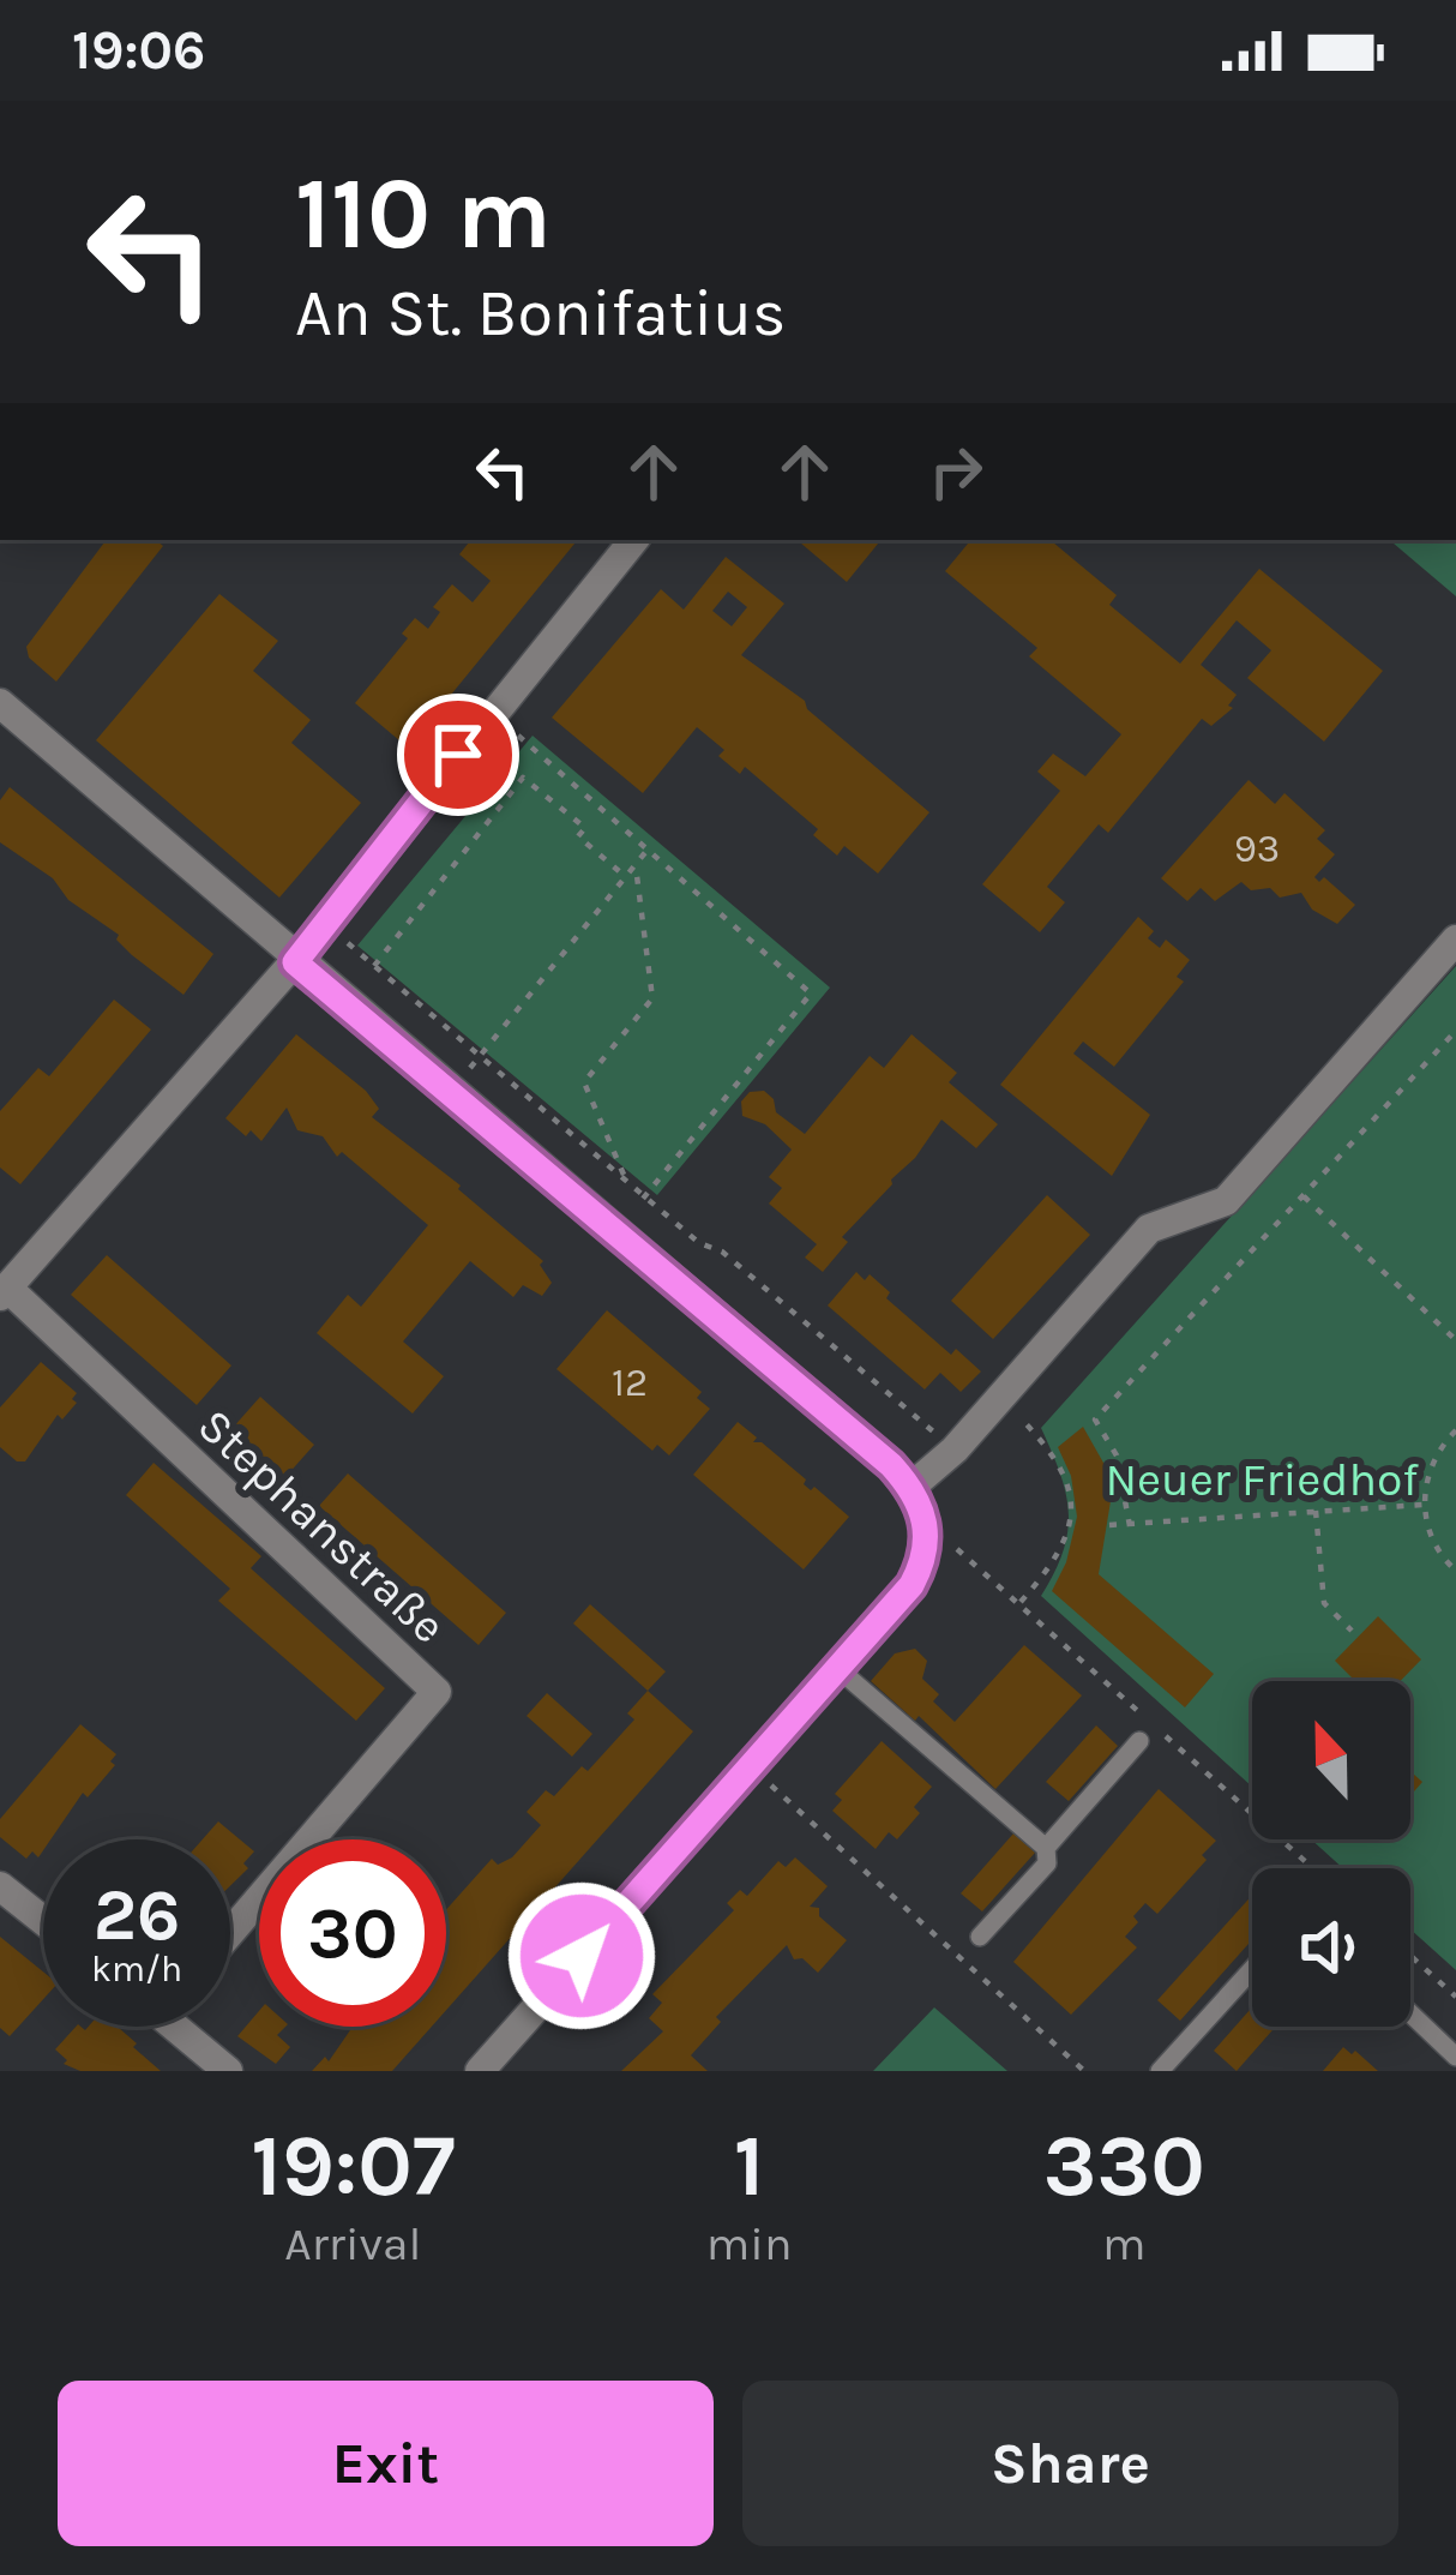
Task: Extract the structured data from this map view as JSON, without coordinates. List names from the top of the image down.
{
  "streets": {
    "street": ["Stephanstraße"]
  },
  "parks": ["Neuer Friedhof"],
  "house_numbers": ["93", "12"],
  "north": "top",
  "page": {
    "status": "19:06",
    "turn": ["110 m", "An St. Bonifatius"],
    "speed": "26 km/h",
    "limit": "30",
    "eta": [
      "19:07",
      "Arrival",
      "1",
      "min",
      "330",
      "m"
    ],
    "buttons": ["Exit", "Share"]
  }
}
